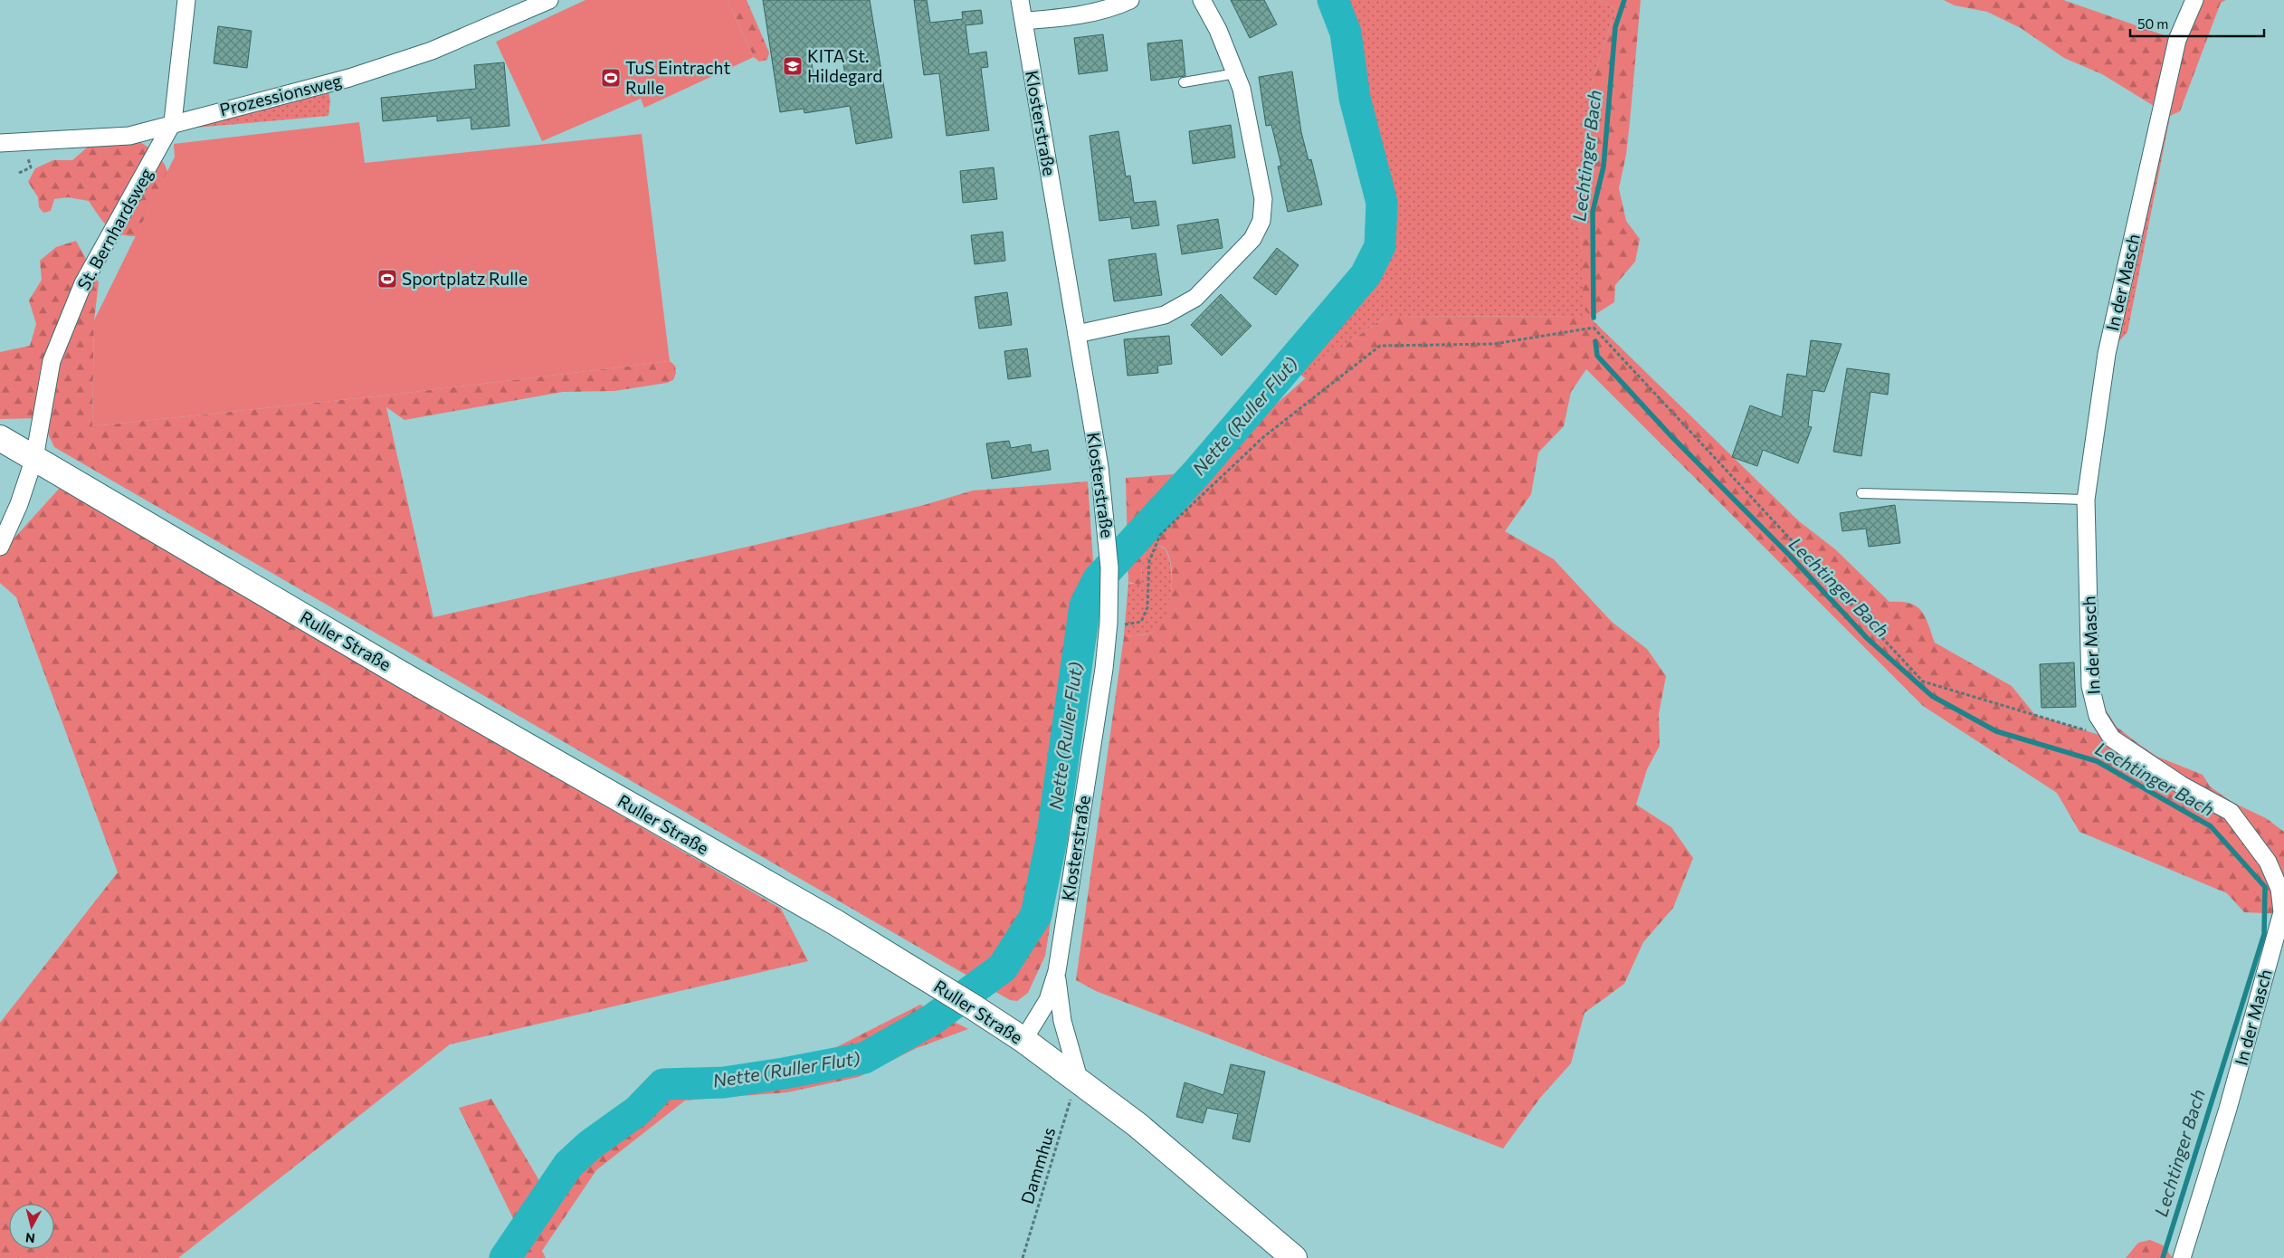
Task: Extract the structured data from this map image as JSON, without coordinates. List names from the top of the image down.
{
  "streets": {
    "main road": ["Ruller Straße"],
    "street": [
      "Prozessionsweg",
      "Klosterstraße",
      "St. Bernhardsweg",
      "In der Masch"
    ],
    "path": ["Dammhus"]
  },
  "crossings": [
    ["Prozessionsweg", "St. Bernhardsweg"],
    ["Klosterstraße", "Ruller Straße"],
    ["Klosterstraße", "Dammhus"],
    ["St. Bernhardsweg", "Ruller Straße"],
    ["Ruller Straße", "Dammhus"]
  ],
  "water": ["Lechtinger Bach", "Nette (Ruller Flut)"],
  "places": {
    "school or university": ["KITA St. Hildegard"],
    "sports": ["TuS Eintracht Rulle", "Sportplatz Rulle"]
  },
  "scale_bar": "50 m",
  "north": "bottom"
}
